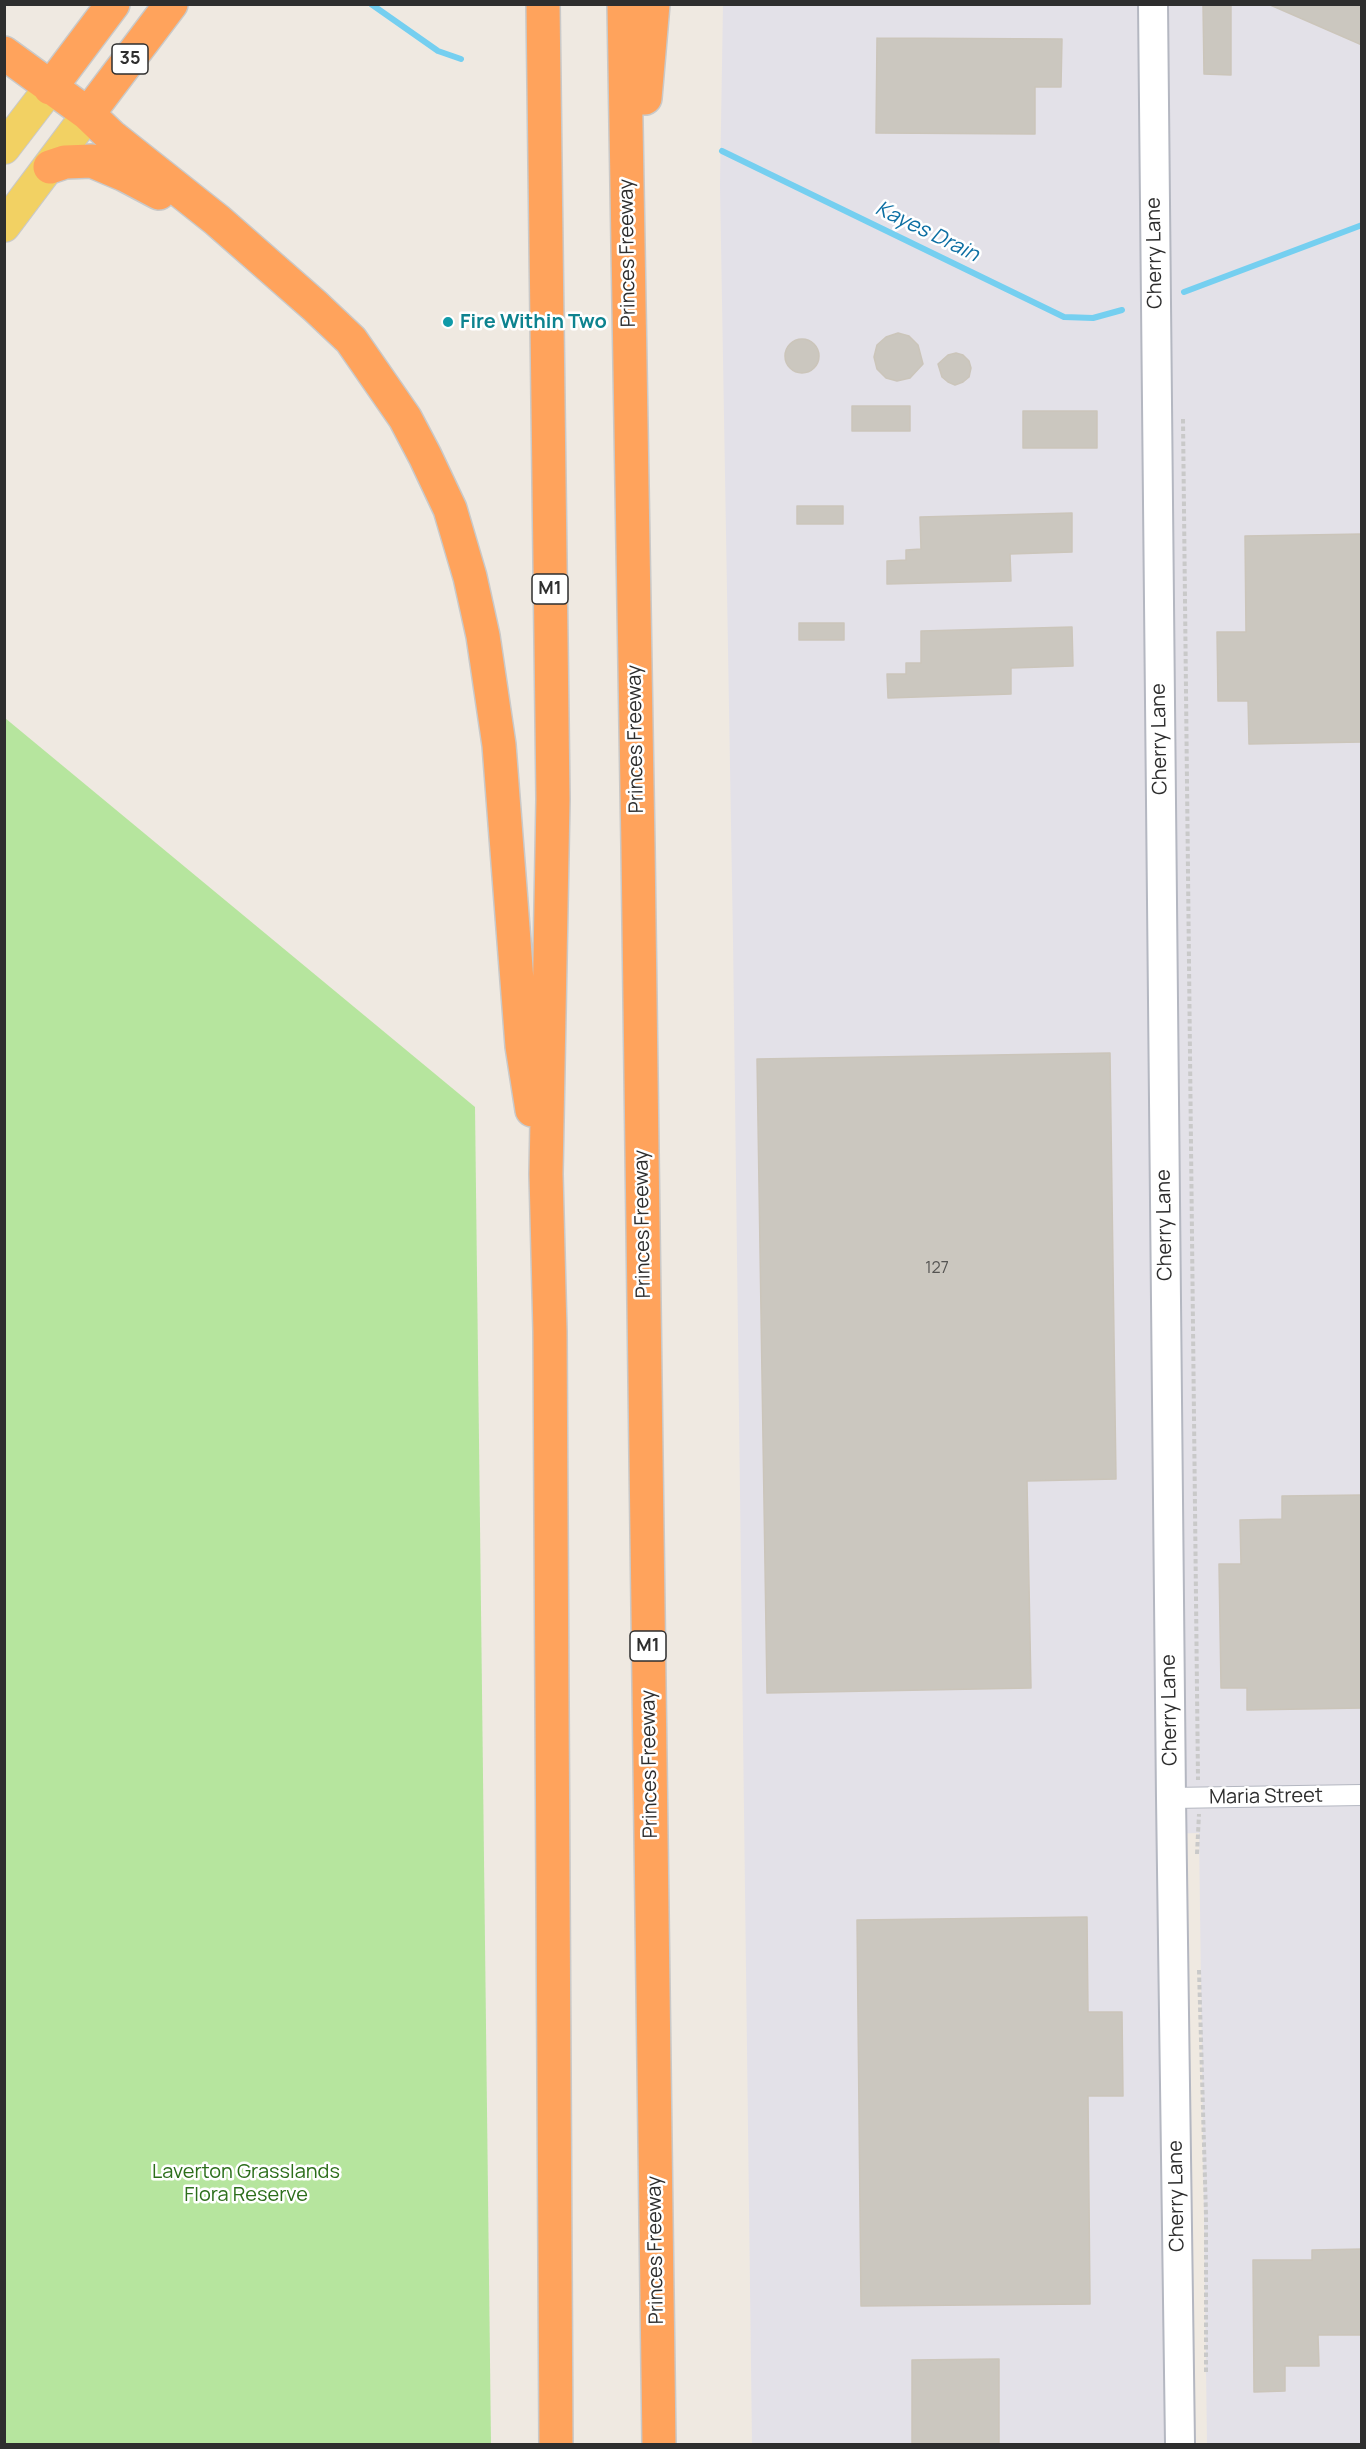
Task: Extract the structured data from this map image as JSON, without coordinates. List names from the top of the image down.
{
  "streets": {
    "highway": ["35", "Princes Freeway", "M1"],
    "street": ["Cherry Lane", "Maria Street"]
  },
  "crossings": [
    ["Cherry Lane", "Maria Street"]
  ],
  "water": ["Kayes Drain"],
  "parks": ["Laverton Grasslands Flora Reserve"],
  "places": ["Fire Within Two"],
  "house_numbers": ["127"]
}
